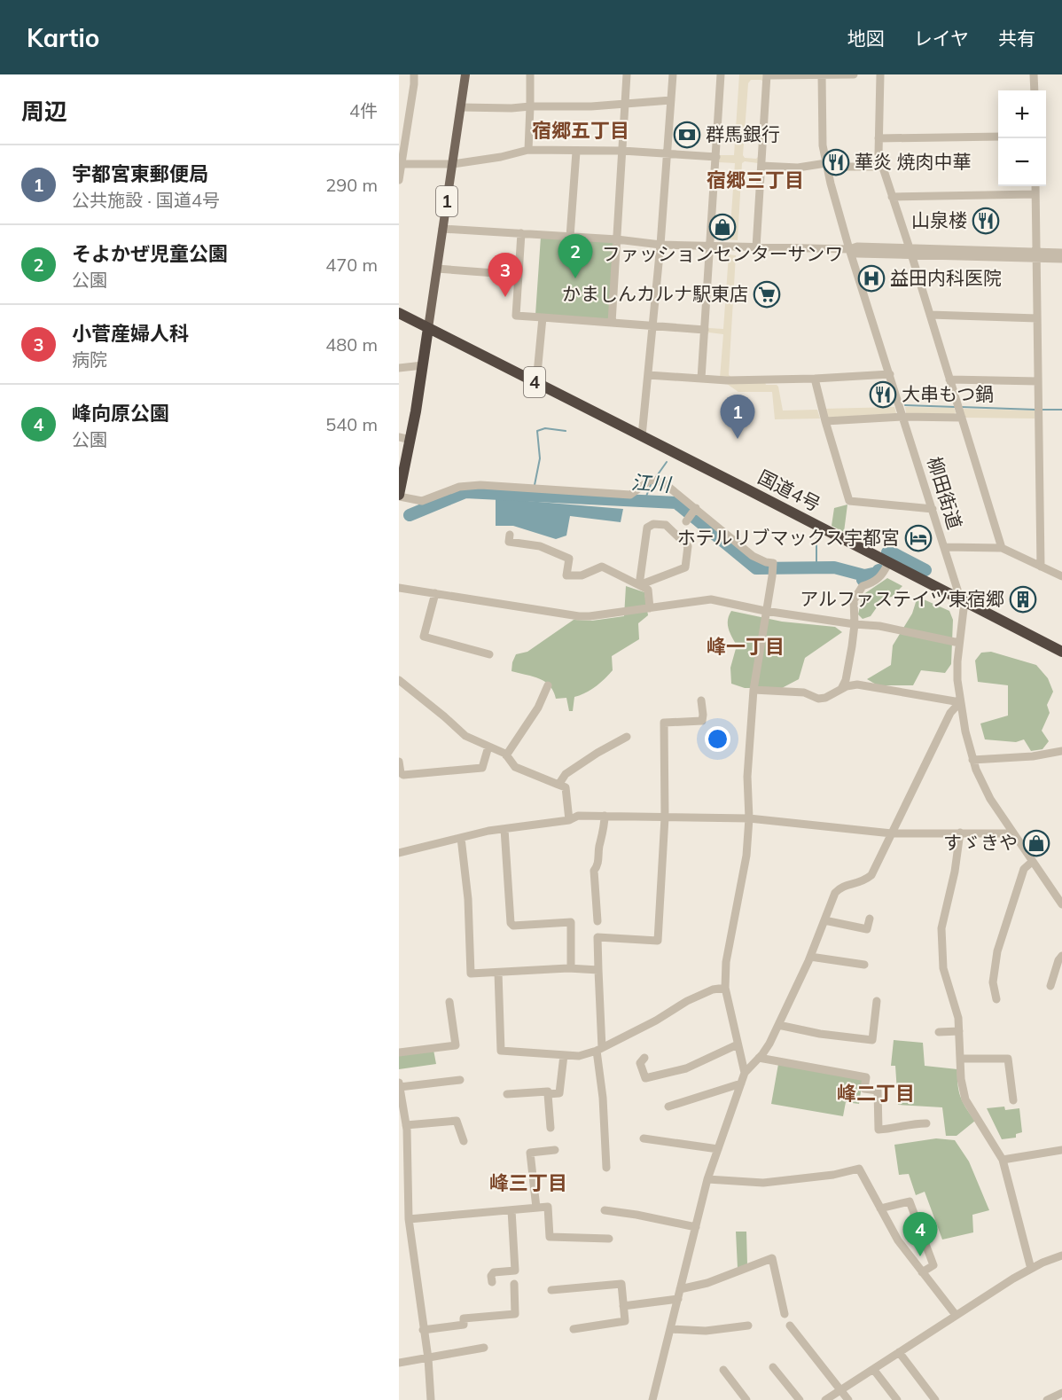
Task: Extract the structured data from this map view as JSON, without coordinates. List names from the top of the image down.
{
  "streets": {
    "highway": ["4", "国道4号"],
    "main road": ["1"],
    "street": ["柳田街道"]
  },
  "crossings": [
    ["1", "4"],
    ["4", "国道4号"],
    ["国道4号", "柳田街道"]
  ],
  "districts": [
    "宿郷五丁目",
    "宿郷三丁目",
    "峰一丁目",
    "峰二丁目",
    "峰三丁目"
  ],
  "water": ["江川"],
  "places": {
    "bank": ["群馬銀行"],
    "restaurant": ["華炎 焼肉中華", "山泉楼", "大串もつ鍋"],
    "shop": ["ファッションセンターサンワ", "すゞきや"],
    "hospital": ["益田内科医院"],
    "supermarket": ["かましんカルナ駅東店"],
    "hotel": ["ホテルリブマックス宇都宮"],
    "building": ["アルファステイツ東宿郷"]
  },
  "page": {
    "header": "Kartio",
    "nav": ["地図", "レイヤ", "共有"],
    "heading": ["周辺", "4件"],
    "map_buttons": ["+", "−"],
    "list": [
      {
        "mark": "1",
        "name": "宇都宮東郵便局",
        "note": "公共施設 · 国道4号",
        "value": "290 m"
      },
      {
        "mark": "2",
        "name": "そよかぜ児童公園",
        "note": "公園",
        "value": "470 m"
      },
      {
        "mark": "3",
        "name": "小菅産婦人科",
        "note": "病院",
        "value": "480 m"
      },
      {
        "mark": "4",
        "name": "峰向原公園",
        "note": "公園",
        "value": "540 m"
      }
    ],
    "pins": [
      "2",
      "3",
      "1",
      "4"
    ]
  }
}
